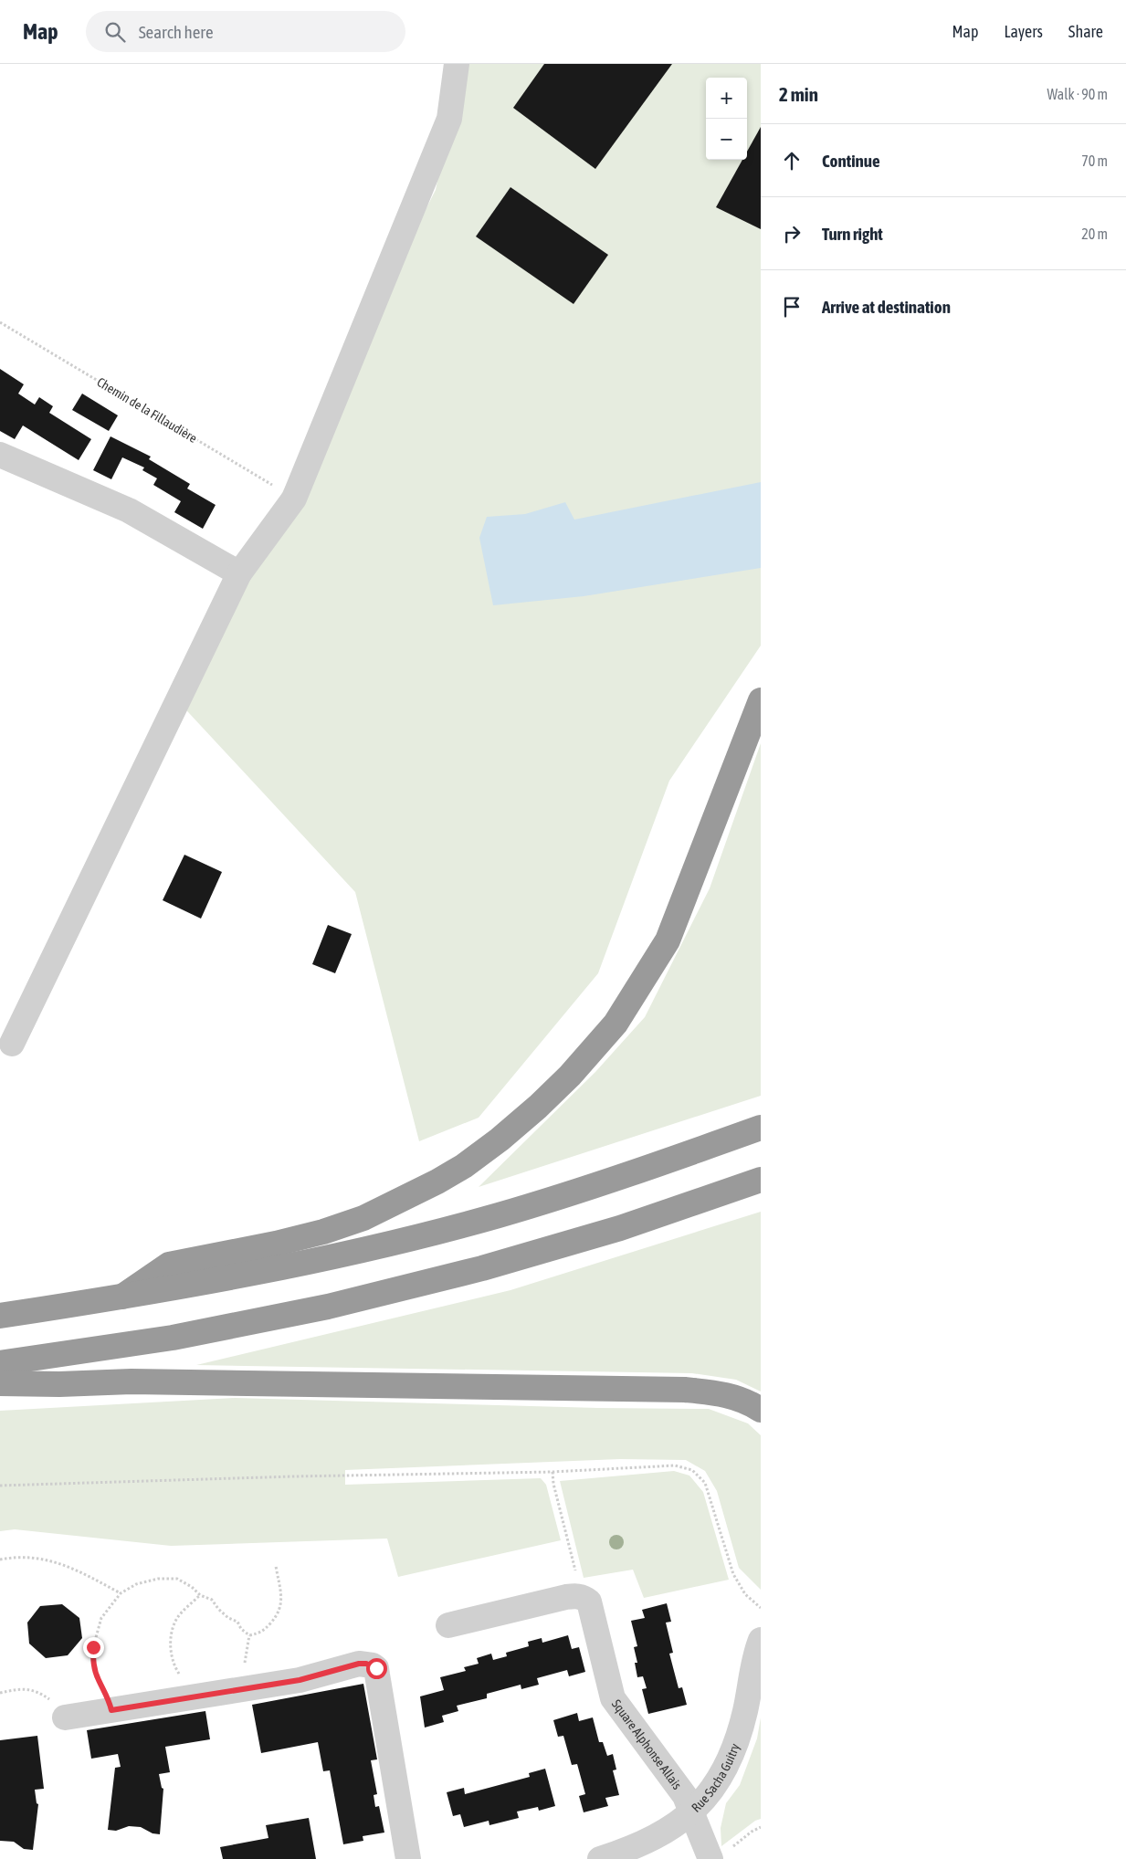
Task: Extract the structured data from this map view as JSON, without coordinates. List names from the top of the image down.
{
  "streets": {
    "street": ["Square Alphonse Allais", "Rue Sacha Guitry"],
    "path": ["Chemin de la Fillaudière"]
  },
  "crossings": [
    ["Square Alphonse Allais", "Rue Sacha Guitry"]
  ],
  "page": {
    "header": "Map",
    "search": "Search here",
    "nav": ["Map", "Layers", "Share"],
    "heading": ["2 min", "Walk · 90 m"],
    "map_buttons": ["+", "−"],
    "list": [
      ["Continue", "70 m"],
      ["Turn right", "20 m"],
      "Arrive at destination"
    ]
  }
}
